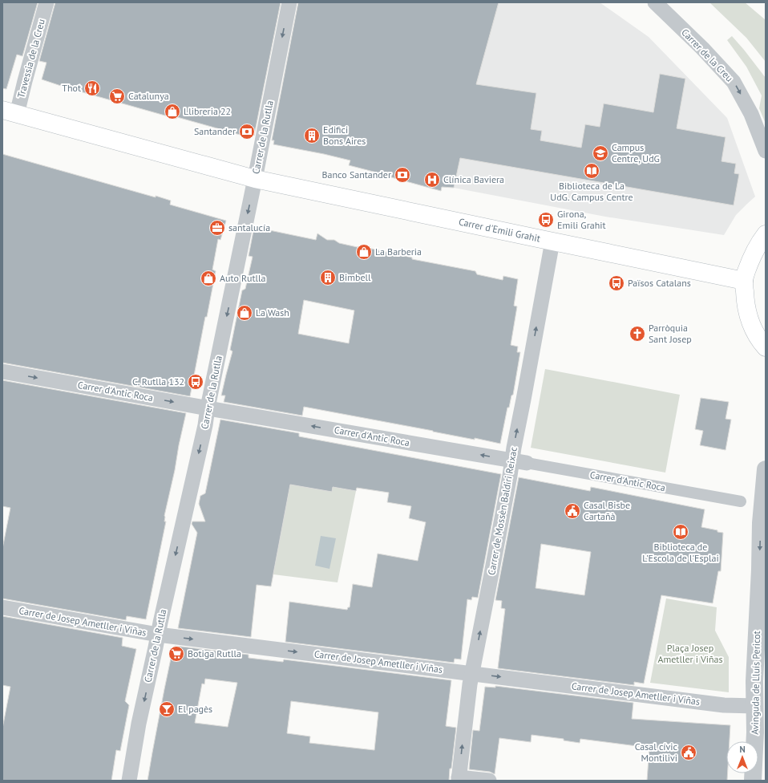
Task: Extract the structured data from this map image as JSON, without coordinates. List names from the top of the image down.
{
  "streets": {
    "main road": ["Carrer d'Emili Grahit"],
    "street": [
      "Carrer de la Creu",
      "Travessia de la Creu",
      "Carrer de la Rutlla",
      "Carrer d'Antic Roca",
      "Carrer de Mossèn Baldiri Reixac",
      "Carrer de Josep Ametller i Viñas",
      "Avinguda de Lluís Pericot"
    ]
  },
  "crossings": [
    ["Travessia de la Creu", "Carrer d'Emili Grahit"],
    ["Carrer de la Rutlla", "Carrer d'Emili Grahit"],
    ["Carrer de la Rutlla", "Carrer d'Antic Roca"],
    ["Carrer de la Rutlla", "Carrer de Josep Ametller i Viñas"],
    ["Carrer d'Emili Grahit", "Carrer de Mossèn Baldiri Reixac"],
    ["Carrer d'Antic Roca", "Carrer de Mossèn Baldiri Reixac"],
    ["Carrer de Mossèn Baldiri Reixac", "Carrer de Josep Ametller i Viñas"],
    ["Carrer de Josep Ametller i Viñas", "Avinguda de Lluís Pericot"]
  ],
  "one_way": [
    "Carrer de la Creu",
    "Carrer de la Rutlla",
    "Carrer de Mossèn Baldiri Reixac",
    "Carrer de Josep Ametller i Viñas",
    "Avinguda de Lluís Pericot"
  ],
  "parks": ["Plaça Josep Ametller i Viñas"],
  "places": {
    "restaurant": ["Thot"],
    "supermarket": ["Catalunya", "Botiga Rutlla"],
    "shop": [
      "Llibreria 22",
      "La Barberia",
      "Auto Rutlla",
      "La Wash"
    ],
    "bank": ["Santander", "Banco Santander"],
    "building": ["Edifici Bons Aires", "Bimbell"],
    "school or university": ["Campus Centre, UdG"],
    "library": ["Biblioteca de La UdG. Campus Centre", "Biblioteca de L'Escola de l'Esplai"],
    "hospital": ["Clínica Baviera"],
    "bus stop": ["Girona, Emili Grahit", "Països Catalans", "C. Rutlla 132"],
    "office": ["santalucía"],
    "church": ["Parròquia Sant Josep"],
    "public building": ["Casal Bisbe Cartañà", "Casal cívic Montilivi"],
    "bar": ["El pagès"]
  },
  "north": "top"
}
